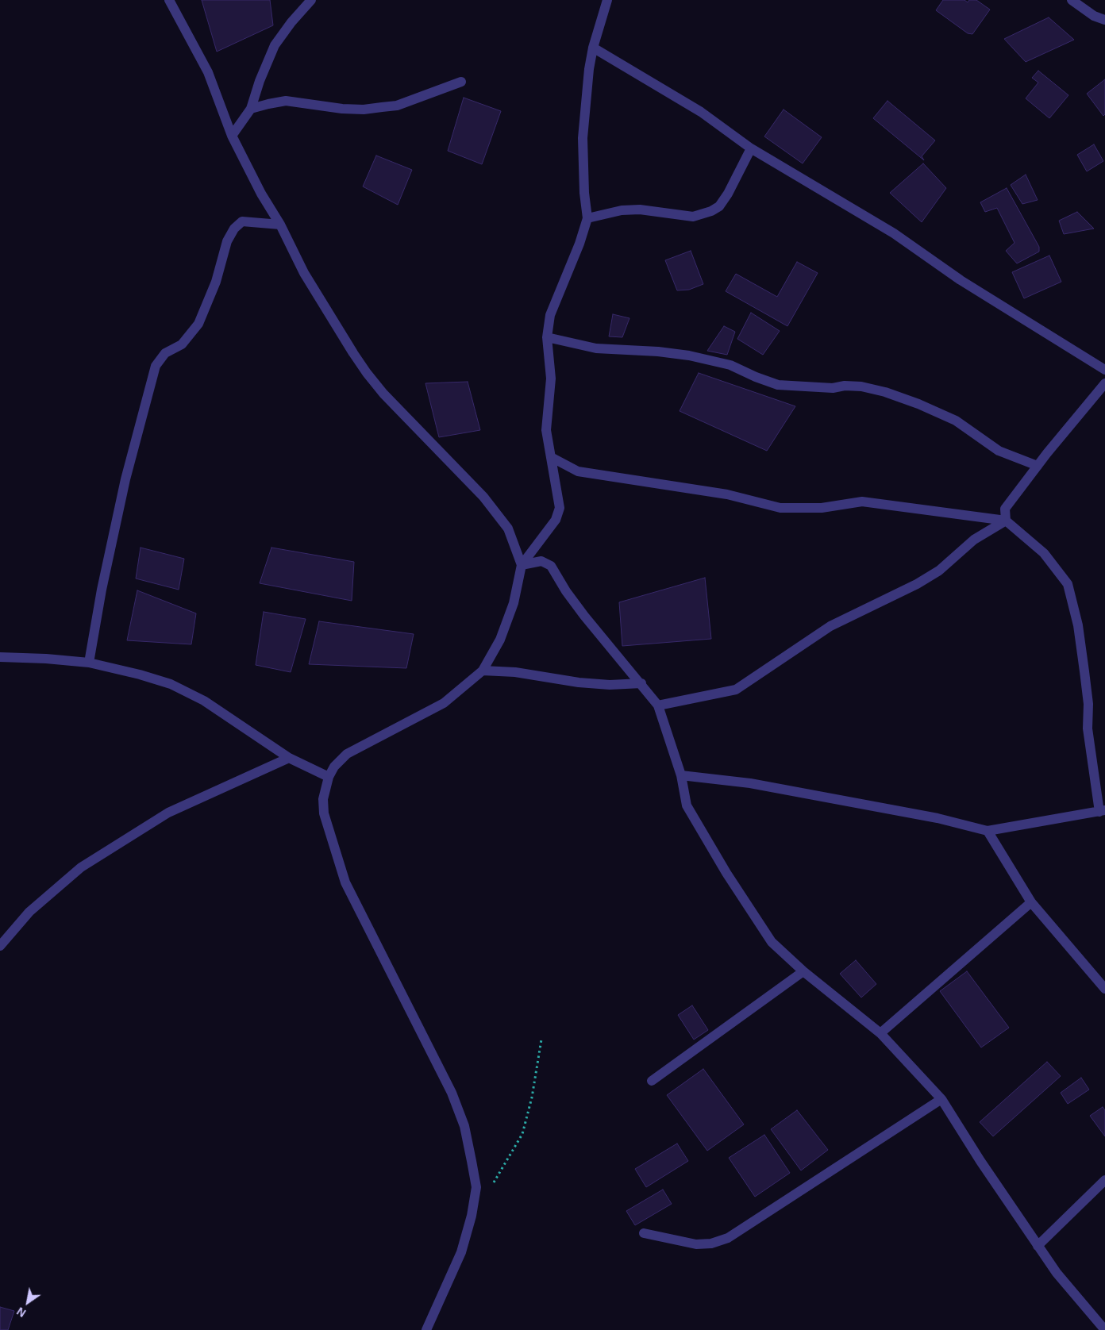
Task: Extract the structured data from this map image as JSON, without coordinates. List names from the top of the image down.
{
  "north": "bottom left"
}
